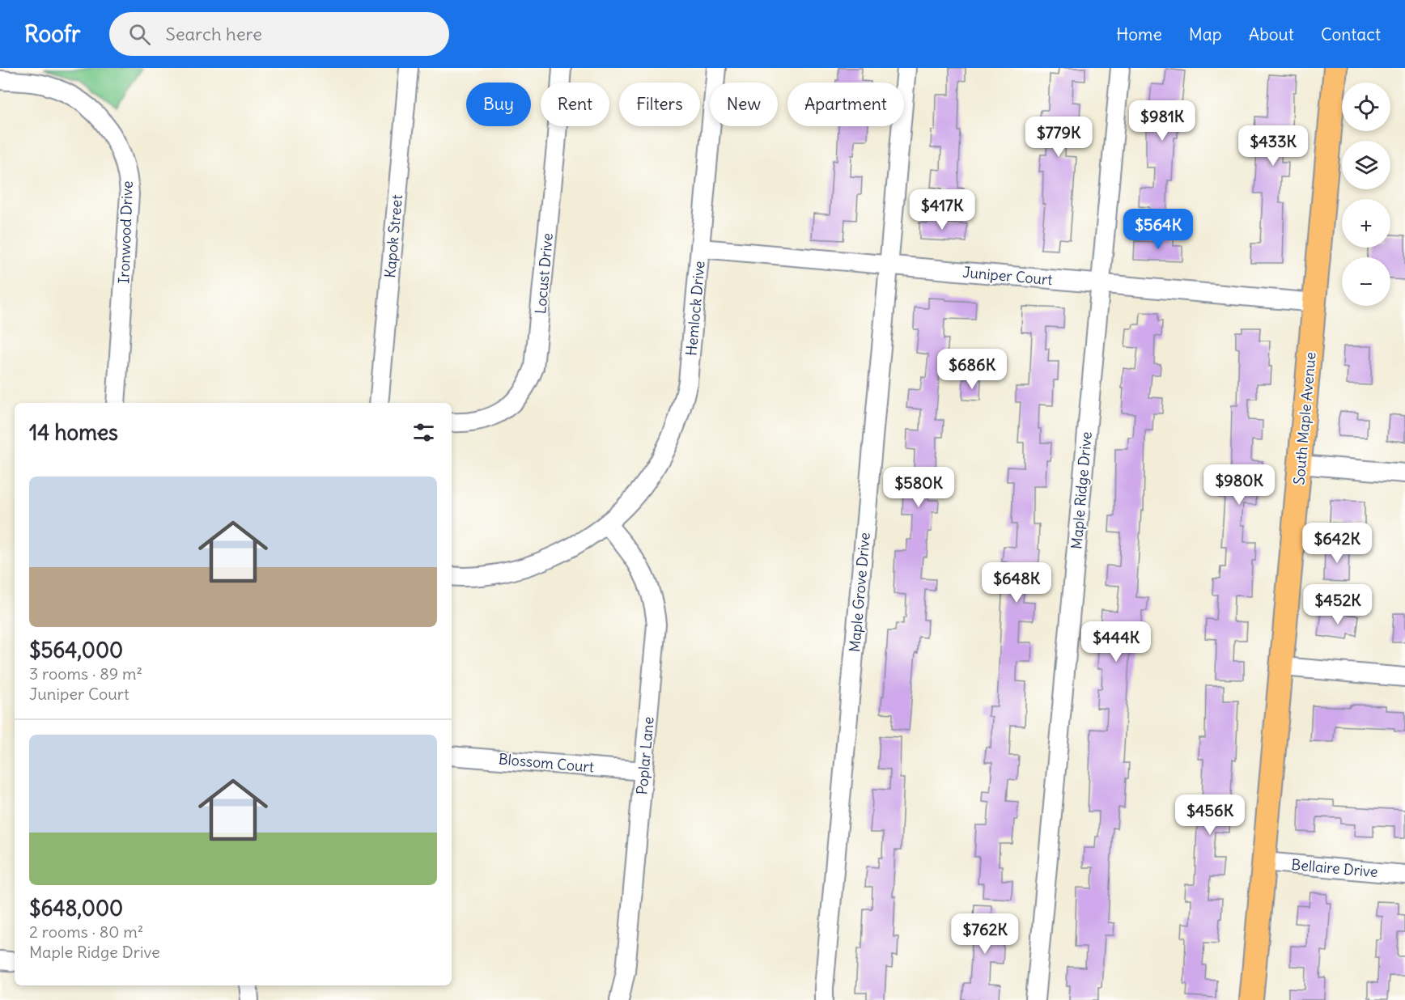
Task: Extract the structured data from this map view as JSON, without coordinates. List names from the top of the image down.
{
  "streets": {
    "main road": ["South Maple Avenue"],
    "street": [
      "Ironwood Drive",
      "Kapok Street",
      "Locust Drive",
      "Juniper Court",
      "Hemlock Drive",
      "Maple Ridge Drive",
      "Maple Grove Drive",
      "Poplar Lane",
      "Blossom Court",
      "Bellaire Drive"
    ]
  },
  "crossings": [
    ["Juniper Court", "Hemlock Drive"],
    ["Juniper Court", "South Maple Avenue"],
    ["Juniper Court", "Maple Ridge Drive"],
    ["Juniper Court", "Maple Grove Drive"],
    ["Hemlock Drive", "Poplar Lane"],
    ["South Maple Avenue", "Bellaire Drive"],
    ["Poplar Lane", "Blossom Court"]
  ],
  "page": {
    "header": "Roofr",
    "search": "Search here",
    "nav": [
      "Home",
      "Map",
      "About",
      "Contact"
    ],
    "map_buttons": ["+", "−"],
    "chip": [
      "Buy",
      "Rent",
      "Filters",
      "New",
      "Apartment"
    ],
    "price": [
      "$981K",
      "$779K",
      "$433K",
      "$417K",
      "$564K",
      "$686K",
      "$980K",
      "$580K",
      "$642K",
      "$648K",
      "$452K",
      "$444K",
      "$456K",
      "$762K"
    ],
    "heading": "14 homes",
    "list": [
      {
        "name": "$564,000",
        "note": "3 rooms · 89 m² · Juniper Court"
      },
      {
        "name": "$648,000",
        "note": "2 rooms · 80 m² · Maple Ridge Drive"
      }
    ]
  }
}
